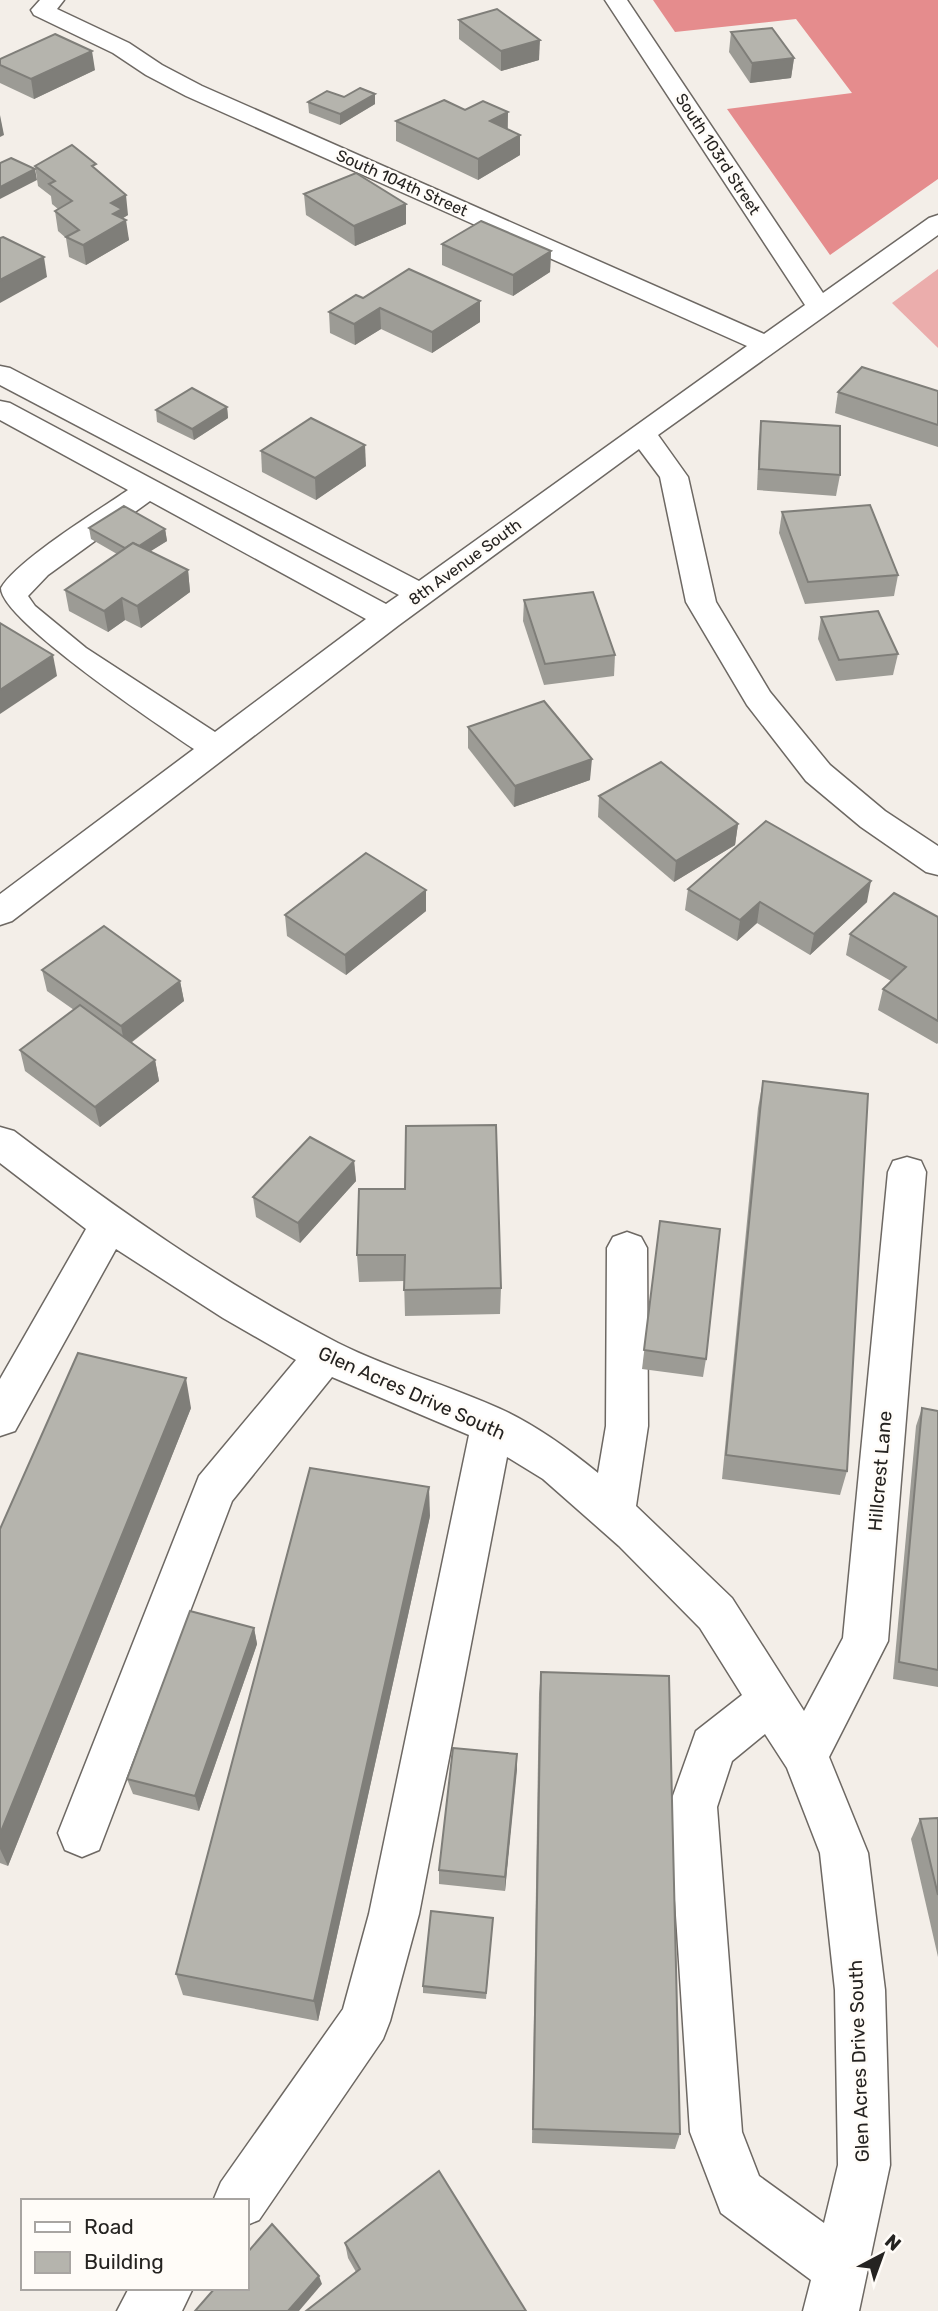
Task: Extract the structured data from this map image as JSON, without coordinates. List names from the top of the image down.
{
  "streets": {
    "street": [
      "South 103rd Street",
      "South 104th Street",
      "8th Avenue South",
      "Glen Acres Drive South",
      "Hillcrest Lane"
    ]
  },
  "crossings": [
    ["South 103rd Street", "8th Avenue South"],
    ["South 104th Street", "8th Avenue South"],
    ["Glen Acres Drive South", "Hillcrest Lane"]
  ],
  "legend": ["Road", "Building"],
  "north": "top right"
}
